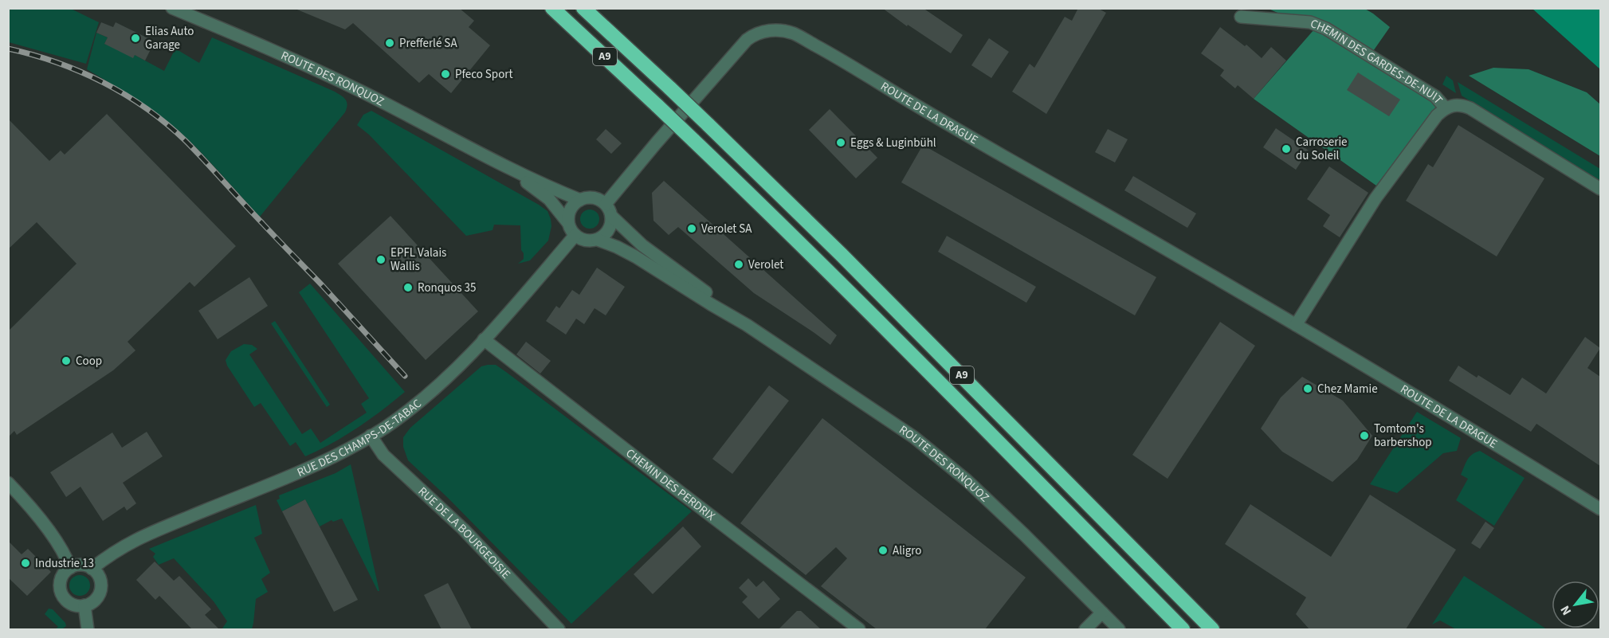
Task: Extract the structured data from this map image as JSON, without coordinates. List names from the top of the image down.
{
  "streets": {
    "highway": ["A9"],
    "street": [
      "CHEMIN DES GARDES-DE-NUIT",
      "ROUTE DES RONQUOZ",
      "ROUTE DE LA DRAGUE",
      "RUE DES CHAMPS-DE-TABAC",
      "CHEMIN DES PERDRIX",
      "RUE DE LA BOURGEOISIE"
    ]
  },
  "crossings": [
    ["ROUTE DES RONQUOZ", "ROUTE DE LA DRAGUE"],
    ["ROUTE DES RONQUOZ", "RUE DES CHAMPS-DE-TABAC"],
    ["ROUTE DE LA DRAGUE", "RUE DES CHAMPS-DE-TABAC"],
    ["RUE DES CHAMPS-DE-TABAC", "CHEMIN DES PERDRIX"],
    ["RUE DES CHAMPS-DE-TABAC", "RUE DE LA BOURGEOISIE"]
  ],
  "places": [
    "Elias Auto Garage",
    "Prefferlé SA",
    "Pfeco Sport",
    "Eggs & Luginbühl",
    "Carroserie du Soleil",
    "Verolet SA",
    "EPFL Valais Wallis",
    "Verolet",
    "Ronquos 35",
    "Coop",
    "Chez Mamie",
    "Tomtom's barbershop",
    "Aligro",
    "Industrie 13"
  ],
  "north": "bottom left"
}
